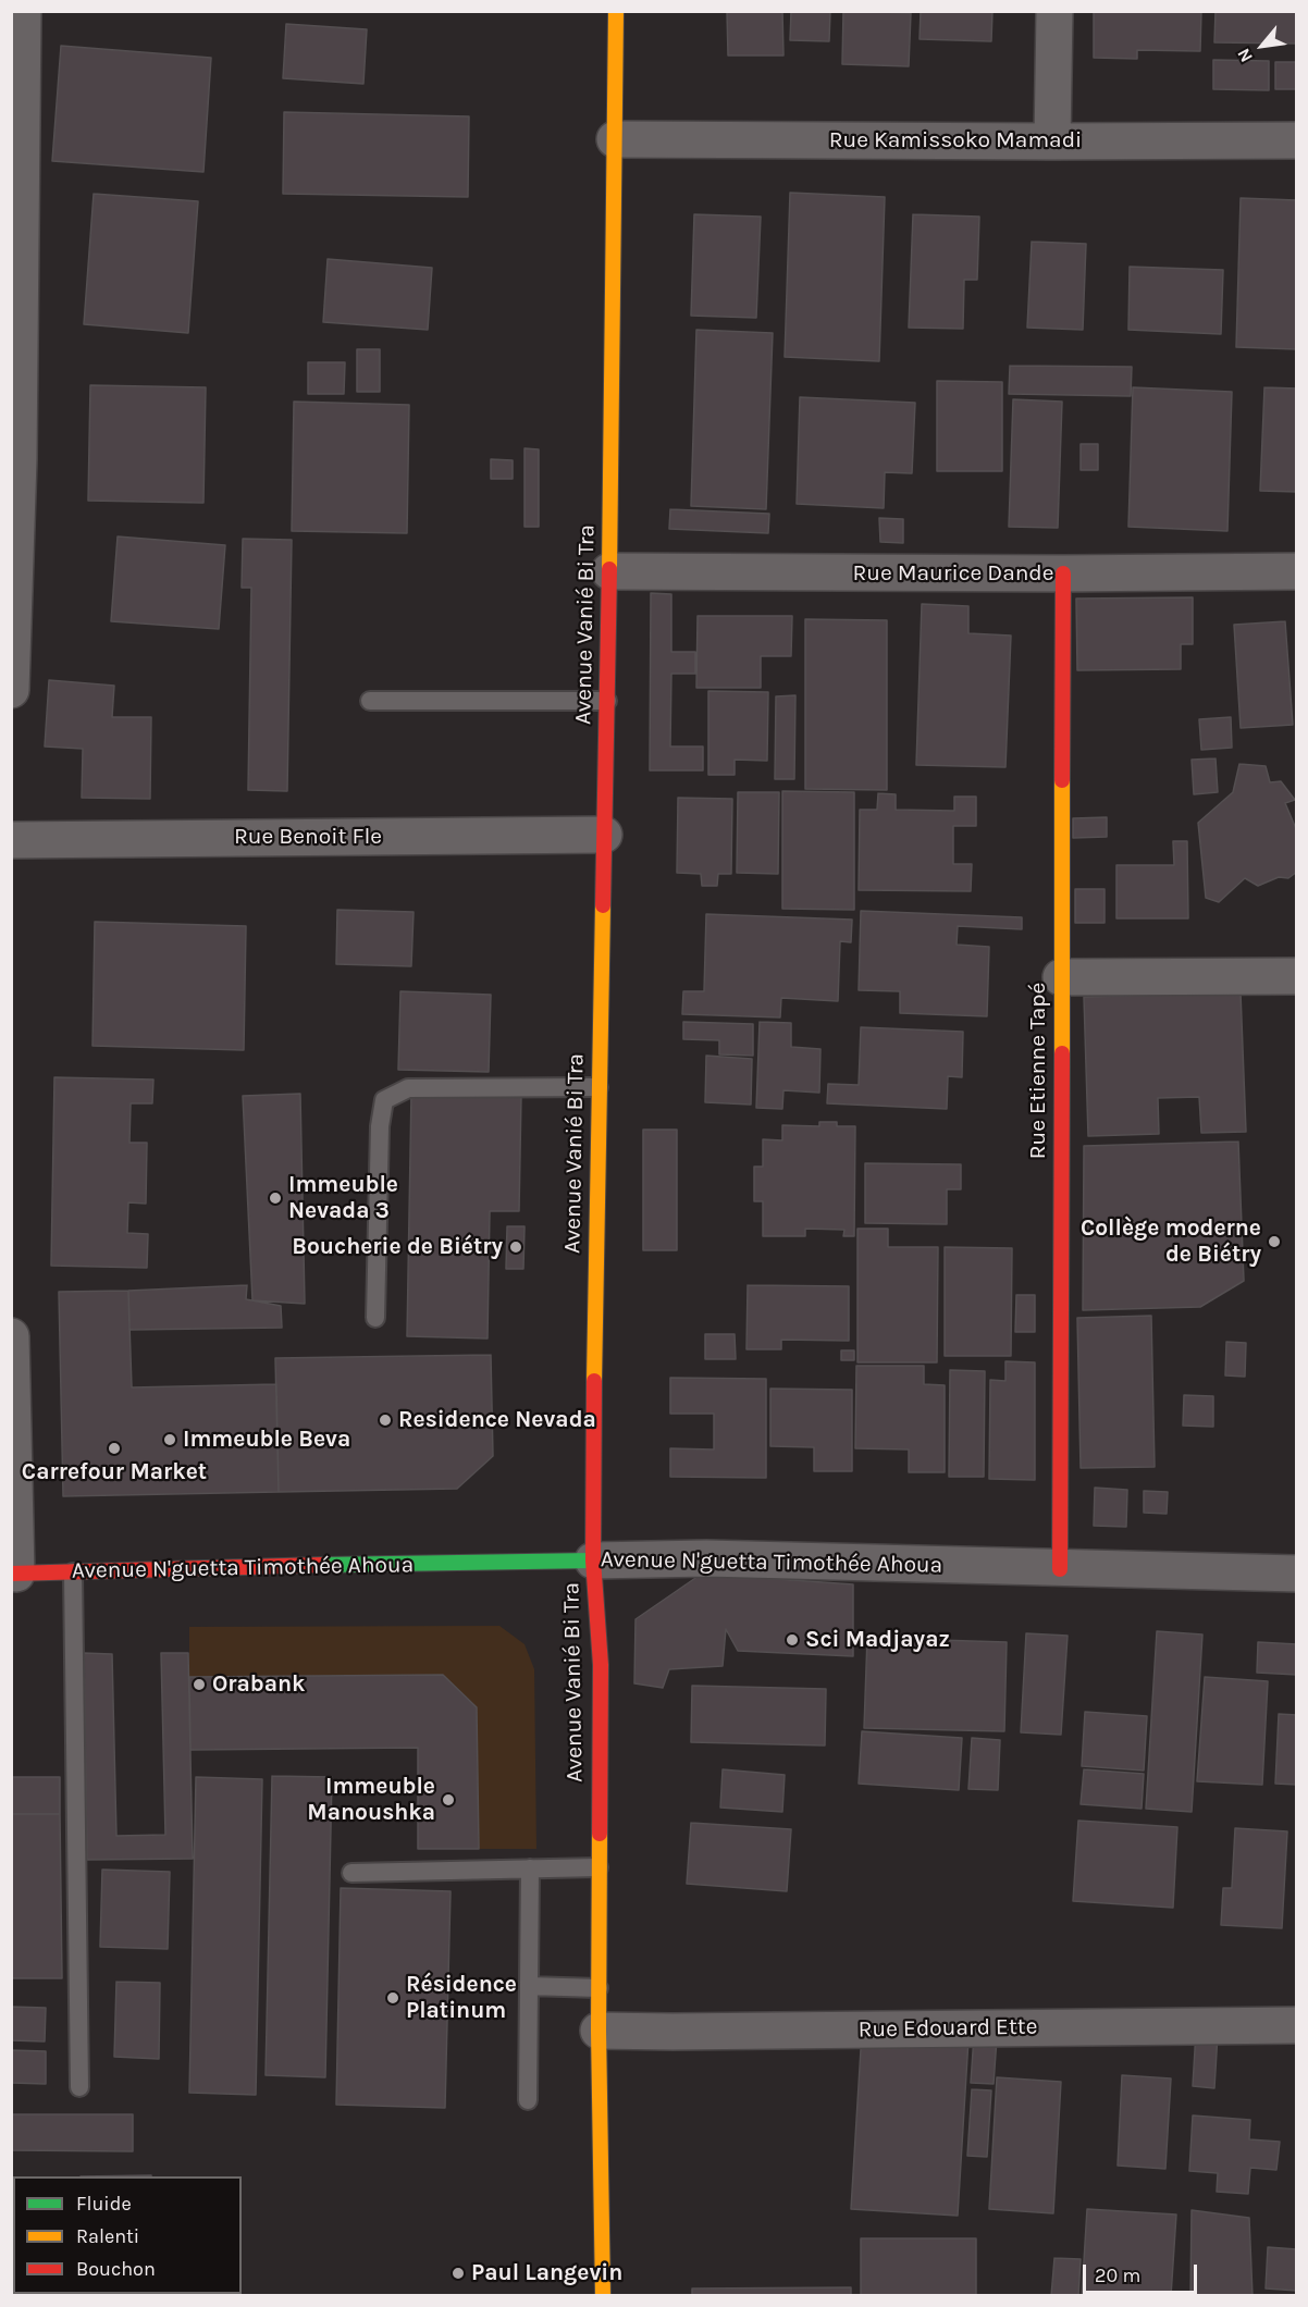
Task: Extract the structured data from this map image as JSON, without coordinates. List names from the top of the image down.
{
  "streets": {
    "street": [
      "Rue Kamissoko Mamadi",
      "Rue Maurice Dande",
      "Avenue Vanié Bi Tra",
      "Rue Benoit Fle",
      "Rue Etienne Tapé",
      "Avenue N'guetta Timothée Ahoua",
      "Rue Edouard Ette"
    ]
  },
  "crossings": [
    ["Rue Kamissoko Mamadi", "Avenue Vanié Bi Tra"],
    ["Rue Maurice Dande", "Avenue Vanié Bi Tra"],
    ["Rue Maurice Dande", "Rue Etienne Tapé"],
    ["Avenue Vanié Bi Tra", "Rue Benoit Fle"],
    ["Avenue Vanié Bi Tra", "Avenue N'guetta Timothée Ahoua"],
    ["Avenue Vanié Bi Tra", "Rue Edouard Ette"],
    ["Rue Etienne Tapé", "Avenue N'guetta Timothée Ahoua"]
  ],
  "places": [
    "Immeuble Nevada 3",
    "Collège moderne de Biétry",
    "Boucherie de Biétry",
    "Residence Nevada",
    "Immeuble Beva",
    "Carrefour Market",
    "Sci Madjayaz",
    "Orabank",
    "Immeuble Manoushka",
    "Résidence Platinum",
    "Paul Langevin"
  ],
  "legend": ["Fluide", "Ralenti", "Bouchon"],
  "scale_bar": "20 m",
  "north": "bottom left"
}
